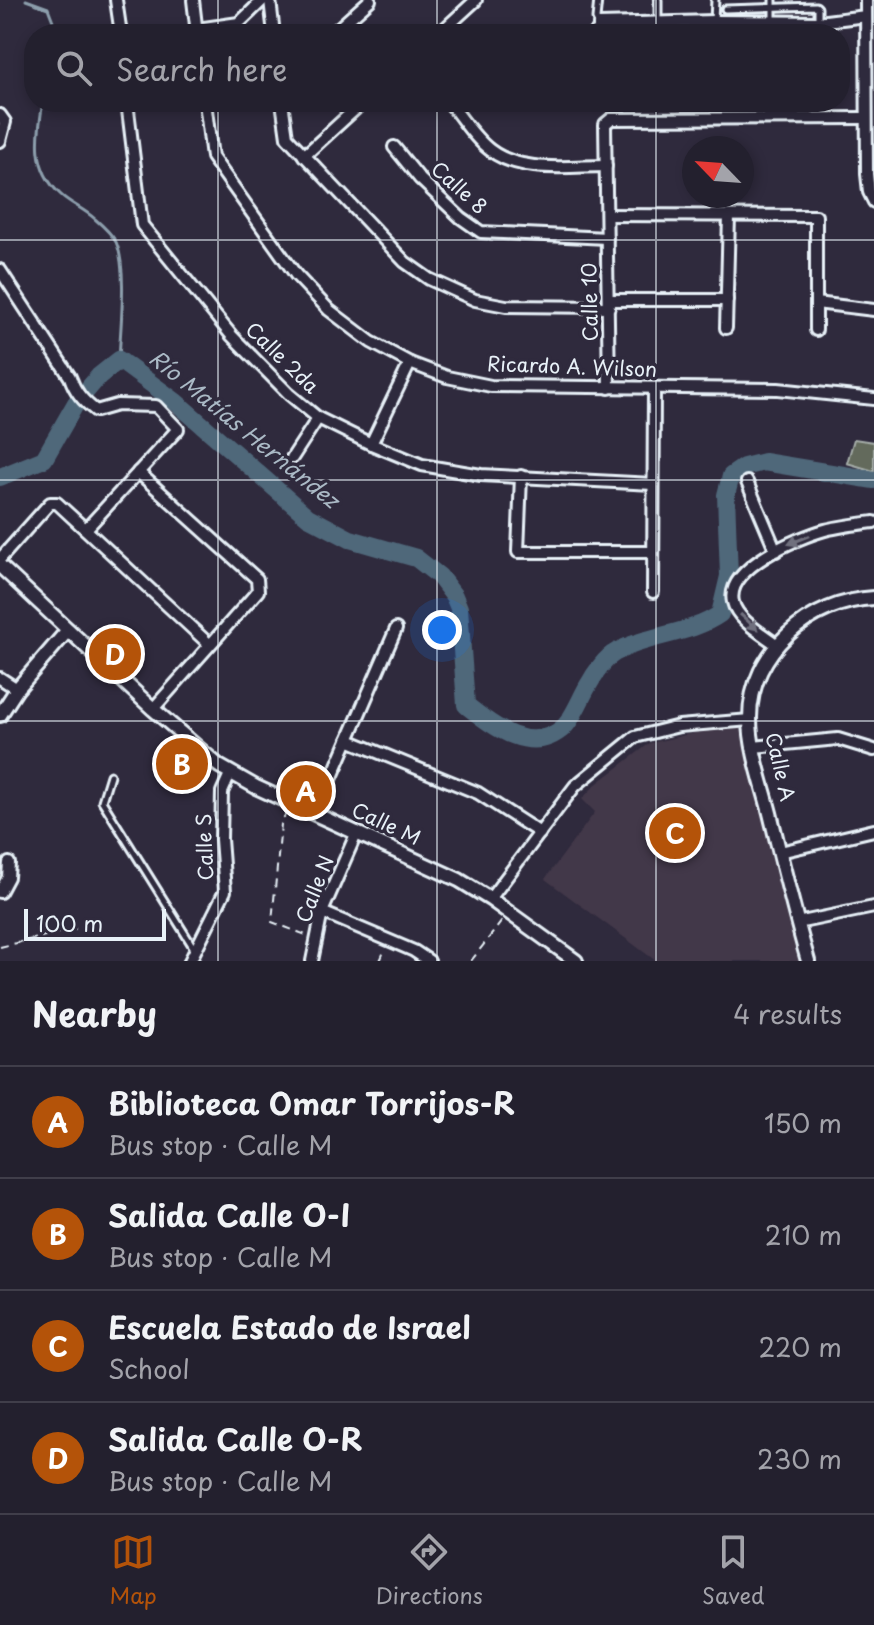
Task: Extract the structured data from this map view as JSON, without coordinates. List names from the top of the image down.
{
  "streets": {
    "street": [
      "Calle 8",
      "Calle 10",
      "Calle 2da",
      "Ricardo A. Wilson",
      "Calle A",
      "Calle M",
      "Calle S",
      "Calle N"
    ]
  },
  "crossings": [
    ["Calle 8", "Calle 10"],
    ["Calle 10", "Ricardo A. Wilson"],
    ["Calle M", "Calle S"],
    ["Calle M", "Calle N"]
  ],
  "water": ["Río Matías Hernández"],
  "scale_bar": "100 m",
  "north": "top left",
  "page": {
    "search": "Search here",
    "pins": [
      "D",
      "B",
      "A",
      "C"
    ],
    "scale": "100 m",
    "heading": ["Nearby", "4 results"],
    "list": [
      {
        "mark": "A",
        "name": "Biblioteca Omar Torrijos-R",
        "note": "Bus stop · Calle M",
        "value": "150 m"
      },
      {
        "mark": "B",
        "name": "Salida Calle O-I",
        "note": "Bus stop · Calle M",
        "value": "210 m"
      },
      {
        "mark": "C",
        "name": "Escuela Estado de Israel",
        "note": "School",
        "value": "220 m"
      },
      {
        "mark": "D",
        "name": "Salida Calle O-R",
        "note": "Bus stop · Calle M",
        "value": "230 m"
      }
    ],
    "nav": ["Map", "Directions", "Saved"]
  }
}
